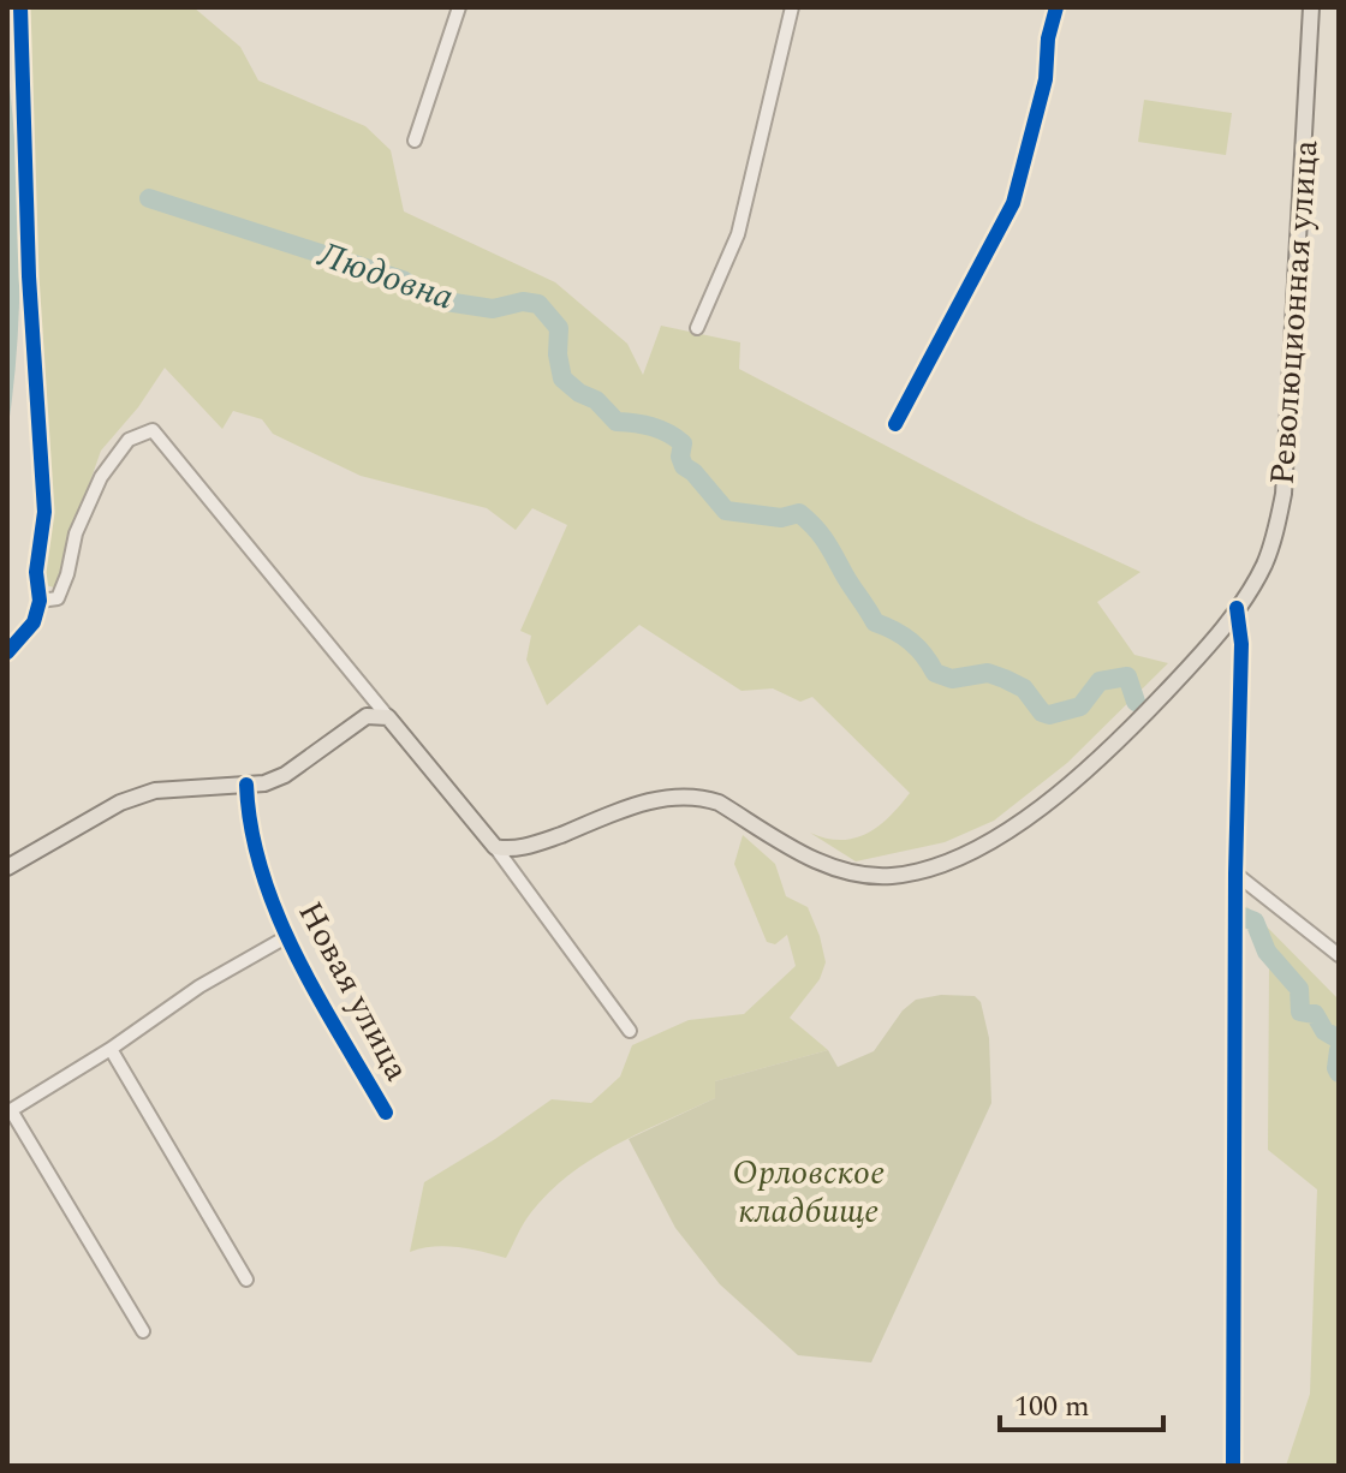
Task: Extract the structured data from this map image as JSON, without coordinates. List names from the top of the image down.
{
  "streets": {
    "main road": ["Революционная улица"],
    "street": ["Новая улица"]
  },
  "water": ["Людовна"],
  "parks": ["Орловское кладбище"],
  "scale_bar": "100 m"
}
